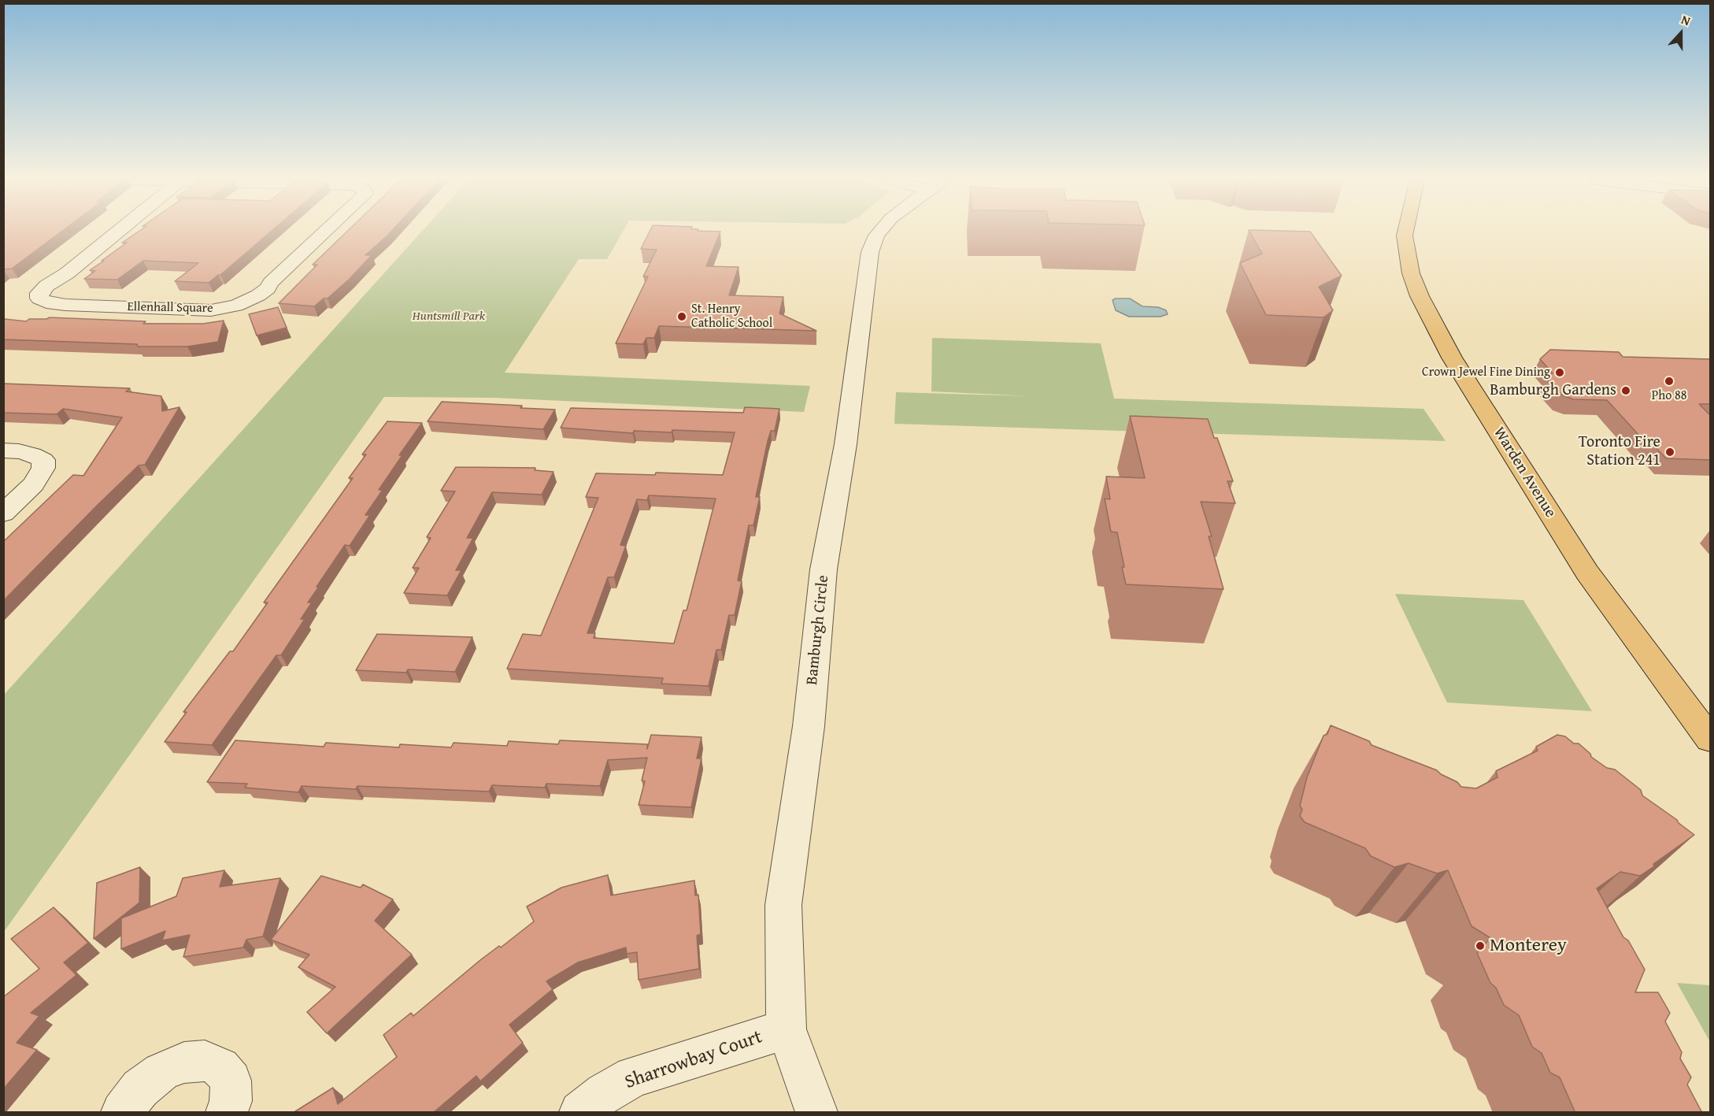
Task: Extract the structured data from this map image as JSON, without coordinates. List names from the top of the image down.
{
  "streets": {
    "main road": ["Warden Avenue"],
    "street": ["Ellenhall Square", "Bamburgh Circle", "Sharrowbay Court"]
  },
  "crossings": [
    ["Bamburgh Circle", "Sharrowbay Court"]
  ],
  "parks": ["Huntsmill Park"],
  "places": [
    "St. Henry Catholic School",
    "Crown Jewel Fine Dining",
    "Pho 88",
    "Bamburgh Gardens",
    "Toronto Fire Station 241",
    "Monterey"
  ],
  "north": "top"
}
